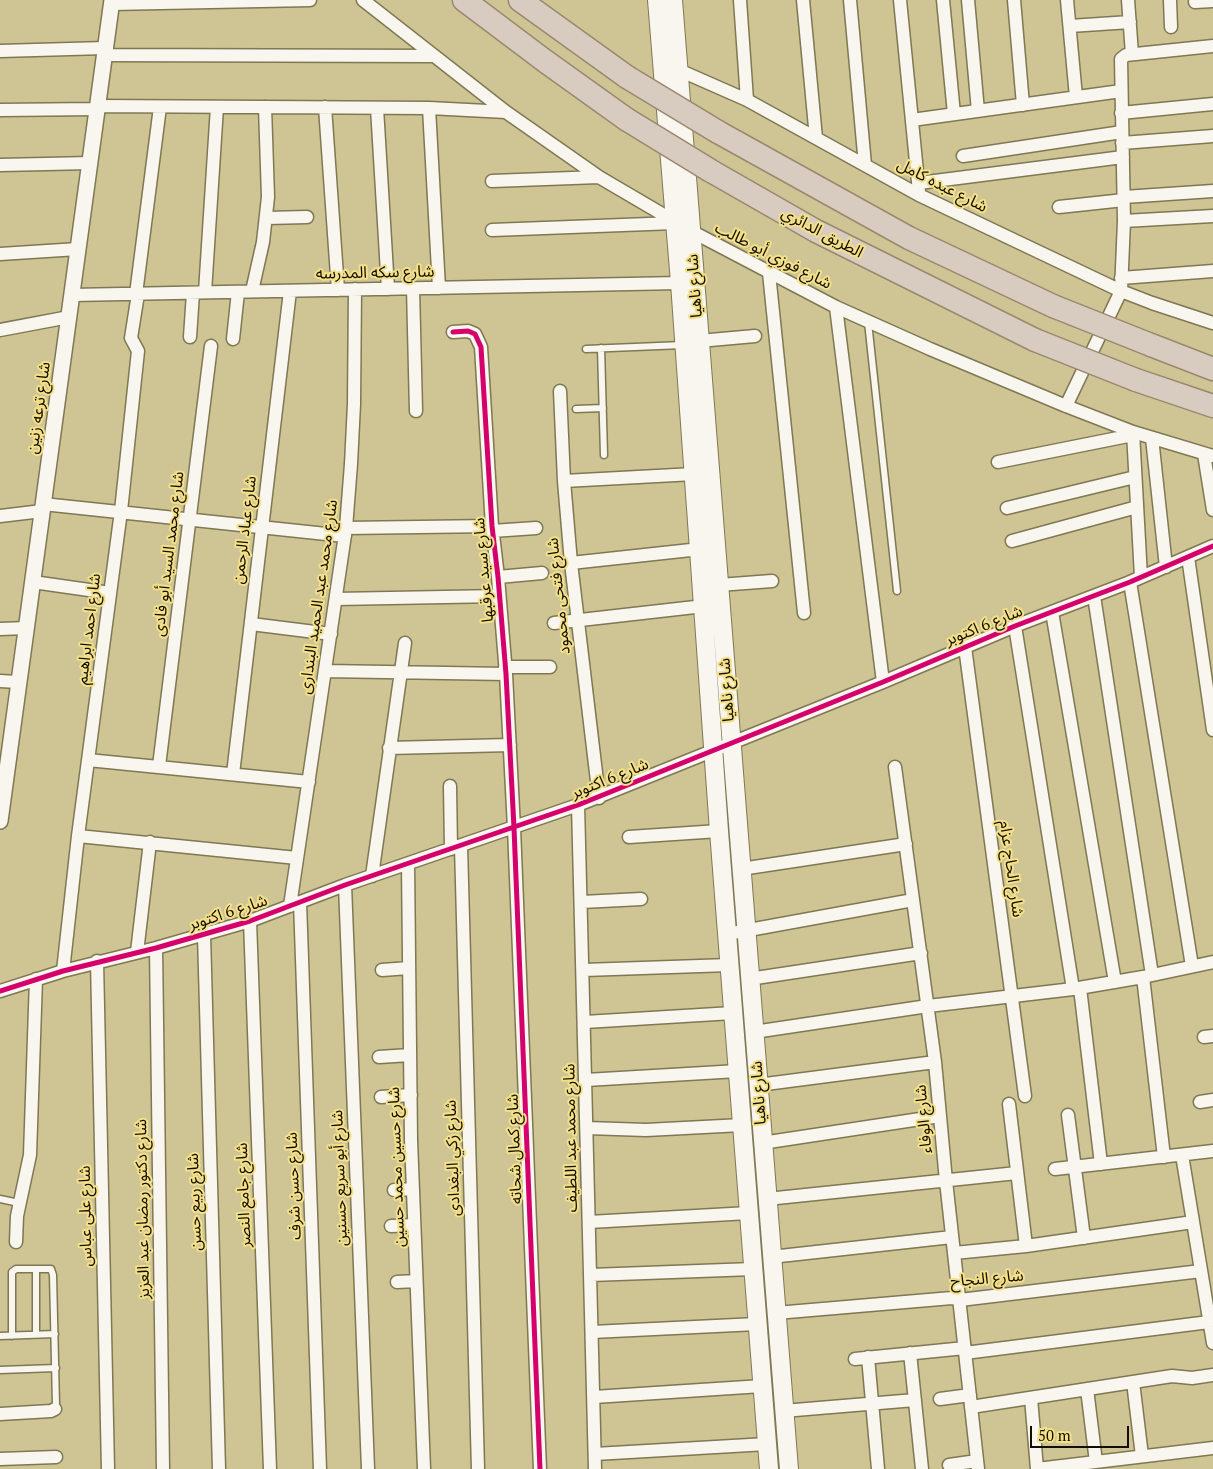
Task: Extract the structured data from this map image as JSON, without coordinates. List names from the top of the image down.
{
  "streets": {
    "highway": ["الطريق الدائري"],
    "main road": ["شارع ناهيا"],
    "street": [
      "شارع عبده كامل",
      "شارع فوزي أبو طالب",
      "شارع سكه المدرسه",
      "شارع ترعه زنين",
      "شارع عباد الرحمن",
      "شارع محمد السيد أبو فادى",
      "شارع سيد عرقبها",
      "شارع فتحى محمود",
      "شارع محمد عبد الحميد البندارى",
      "شارع 6 اكتوبر",
      "شارع احمد ابراهيم",
      "شارع الحاج عزام",
      "شارع الوفاء",
      "شارع محمد عبد اللطيف",
      "شارع كمال شحاته",
      "شارع زكي البغدادى",
      "شارع حسين محمد حسين",
      "شارع أبو سريع حسنين",
      "شارع حسن شرف",
      "شارع جامع النصر",
      "شارع ربيع حسن",
      "شارع دكتور رمضان عبد العزيز",
      "شارع على عباس",
      "شارع النجاح"
    ]
  },
  "crossings": [
    ["شارع عبده كامل", "شارع ناهيا"],
    ["شارع فوزي أبو طالب", "شارع ناهيا"],
    ["شارع سكه المدرسه", "شارع ناهيا"],
    ["شارع سكه المدرسه", "شارع ترعه زنين"],
    ["شارع سكه المدرسه", "شارع عباد الرحمن"],
    ["شارع سكه المدرسه", "شارع محمد عبد الحميد البندارى"],
    ["شارع سكه المدرسه", "شارع احمد ابراهيم"],
    ["شارع ناهيا", "شارع 6 اكتوبر"],
    ["شارع ناهيا", "شارع النجاح"],
    ["شارع سيد عرقبها", "شارع 6 اكتوبر"],
    ["شارع سيد عرقبها", "شارع كمال شحاته"],
    ["شارع فتحى محمود", "شارع 6 اكتوبر"],
    ["شارع محمد عبد الحميد البندارى", "شارع 6 اكتوبر"],
    ["شارع محمد عبد الحميد البندارى", "شارع حسن شرف"],
    ["شارع 6 اكتوبر", "شارع احمد ابراهيم"],
    ["شارع 6 اكتوبر", "شارع الحاج عزام"],
    ["شارع 6 اكتوبر", "شارع محمد عبد اللطيف"],
    ["شارع 6 اكتوبر", "شارع كمال شحاته"],
    ["شارع 6 اكتوبر", "شارع زكي البغدادى"],
    ["شارع 6 اكتوبر", "شارع حسين محمد حسين"],
    ["شارع 6 اكتوبر", "شارع أبو سريع حسنين"],
    ["شارع 6 اكتوبر", "شارع حسن شرف"],
    ["شارع 6 اكتوبر", "شارع جامع النصر"],
    ["شارع 6 اكتوبر", "شارع ربيع حسن"],
    ["شارع 6 اكتوبر", "شارع دكتور رمضان عبد العزيز"],
    ["شارع 6 اكتوبر", "شارع على عباس"],
    ["شارع الوفاء", "شارع النجاح"]
  ],
  "scale_bar": "50 m"
}
